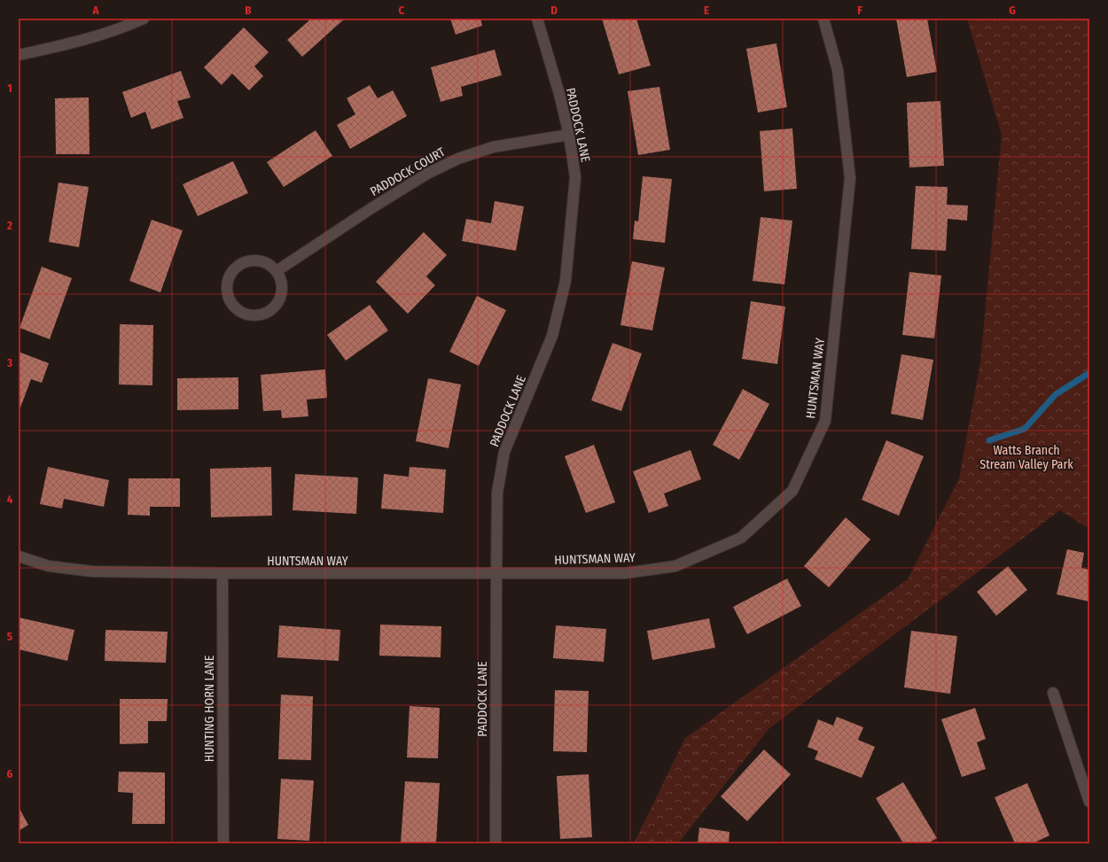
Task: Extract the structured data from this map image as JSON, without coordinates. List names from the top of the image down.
{
  "streets": {
    "street": [
      "PADDOCK LANE",
      "PADDOCK COURT",
      "HUNTSMAN WAY",
      "HUNTING HORN LANE"
    ]
  },
  "crossings": [
    ["PADDOCK LANE", "PADDOCK COURT"],
    ["PADDOCK LANE", "HUNTSMAN WAY"],
    ["HUNTSMAN WAY", "HUNTING HORN LANE"]
  ],
  "parks": ["Watts Branch Stream Valley Park"],
  "grid": {
    "columns": [
      "A",
      "B",
      "C",
      "D",
      "E",
      "F",
      "G"
    ],
    "rows": [
      "1",
      "2",
      "3",
      "4",
      "5",
      "6"
    ]
  }
}
